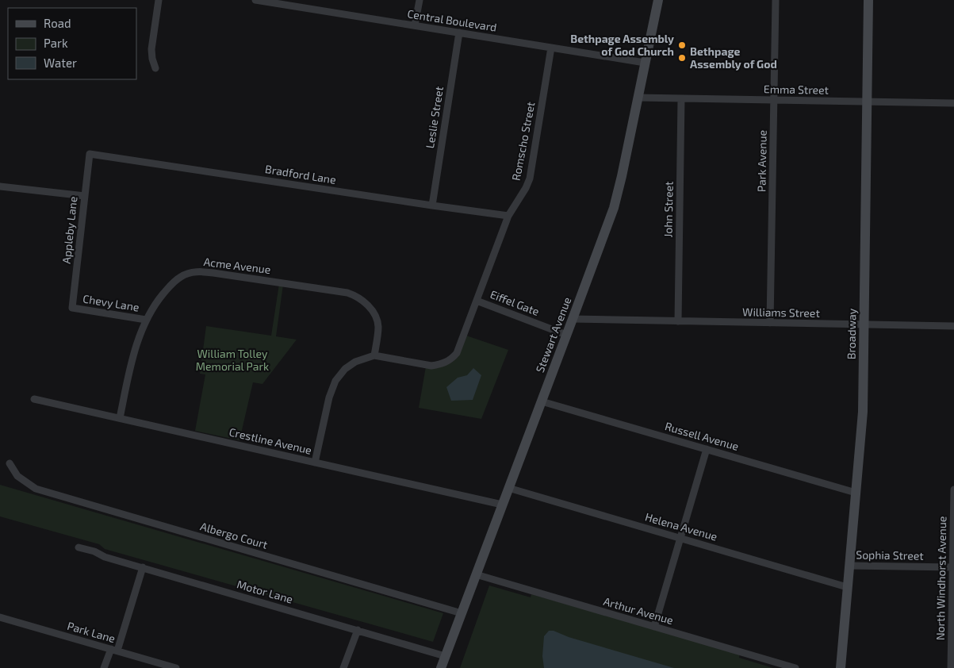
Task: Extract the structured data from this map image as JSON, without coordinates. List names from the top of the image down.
{
  "streets": {
    "main road": ["Broadway", "Stewart Avenue"],
    "street": [
      "Central Boulevard",
      "Emma Street",
      "Leslie Street",
      "Romscho Street",
      "Park Avenue",
      "Bradford Lane",
      "John Street",
      "Appleby Lane",
      "Acme Avenue",
      "Chevy Lane",
      "Eiffel Gate",
      "Williams Street",
      "Russell Avenue",
      "Crestline Avenue",
      "Helena Avenue",
      "Albergo Court",
      "Sophia Street",
      "North Windhorst Avenue",
      "Motor Lane",
      "Arthur Avenue",
      "Park Lane"
    ]
  },
  "crossings": [
    ["Central Boulevard", "Leslie Street"],
    ["Central Boulevard", "Romscho Street"],
    ["Central Boulevard", "Stewart Avenue"],
    ["Emma Street", "Park Avenue"],
    ["Emma Street", "John Street"],
    ["Emma Street", "Broadway"],
    ["Emma Street", "Stewart Avenue"],
    ["Leslie Street", "Bradford Lane"],
    ["Romscho Street", "Bradford Lane"],
    ["Romscho Street", "Acme Avenue"],
    ["Romscho Street", "Eiffel Gate"],
    ["Park Avenue", "Williams Street"],
    ["Bradford Lane", "Appleby Lane"],
    ["John Street", "Williams Street"],
    ["Appleby Lane", "Chevy Lane"],
    ["Acme Avenue", "Chevy Lane"],
    ["Acme Avenue", "Crestline Avenue"],
    ["Eiffel Gate", "Stewart Avenue"],
    ["Williams Street", "Broadway"],
    ["Williams Street", "Stewart Avenue"],
    ["Broadway", "Russell Avenue"],
    ["Broadway", "Helena Avenue"],
    ["Broadway", "Sophia Street"],
    ["Stewart Avenue", "Russell Avenue"],
    ["Stewart Avenue", "Crestline Avenue"],
    ["Stewart Avenue", "Helena Avenue"],
    ["Stewart Avenue", "Albergo Court"],
    ["Stewart Avenue", "Motor Lane"],
    ["Stewart Avenue", "Arthur Avenue"],
    ["Sophia Street", "North Windhorst Avenue"]
  ],
  "parks": ["William Tolley Memorial Park"],
  "places": ["Bethpage Assembly of God Church", "Bethpage Assembly of God"],
  "legend": ["Road", "Park", "Water"]
}
